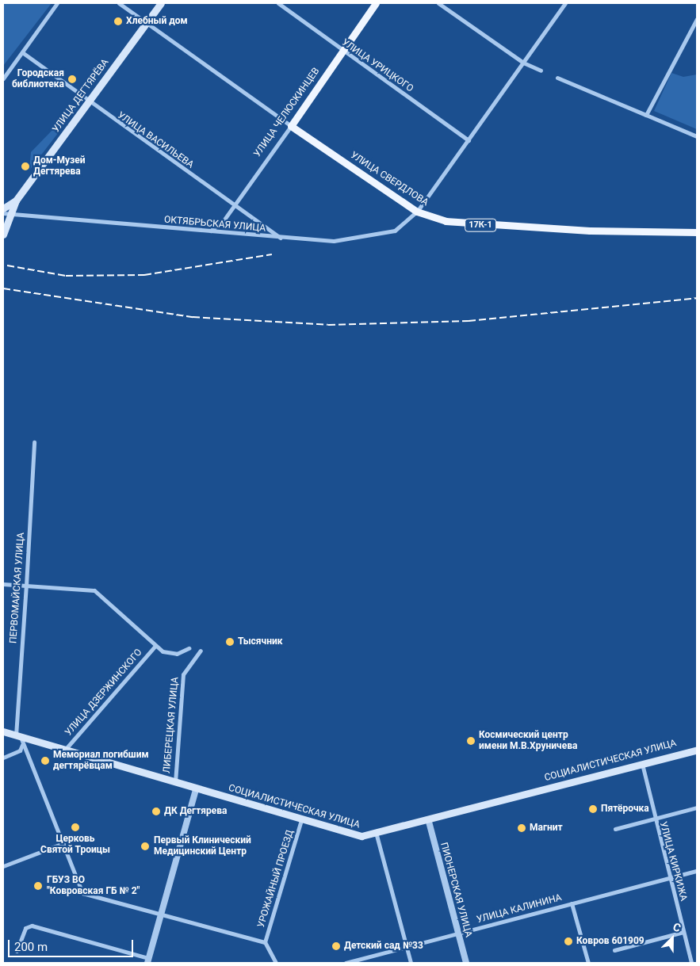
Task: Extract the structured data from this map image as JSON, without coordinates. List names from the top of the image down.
{
  "streets": {
    "main road": [
      "УЛИЦА ДЕГТЯРЁВА",
      "УЛИЦА ЧЕЛЮСКИНЦЕВ",
      "УЛИЦА СВЕРДЛОВА",
      "17К-1",
      "СОЦИАЛИСТИЧЕСКАЯ УЛИЦА"
    ],
    "street": [
      "УЛИЦА УРИЦКОГО",
      "УЛИЦА ВАСИЛЬЕВА",
      "ОКТЯБРЬСКАЯ УЛИЦА",
      "ПЕРВОМАЙСКАЯ УЛИЦА",
      "УЛИЦА ДЗЕРЖИНСКОГО",
      "ЛИБЕРЕЦКАЯ УЛИЦА",
      "УЛИЦА КИРКИЖА",
      "УРОЖАЙНЫЙ ПРОЕЗД",
      "ПИОНЕРСКАЯ УЛИЦА",
      "УЛИЦА КАЛИНИНА"
    ]
  },
  "crossings": [
    ["УЛИЦА УРИЦКОГО", "УЛИЦА ЧЕЛЮСКИНЦЕВ"],
    ["УЛИЦА УРИЦКОГО", "ОКТЯБРЬСКАЯ УЛИЦА"],
    ["УЛИЦА ДЕГТЯРЁВА", "УЛИЦА ВАСИЛЬЕВА"],
    ["УЛИЦА ДЕГТЯРЁВА", "УЛИЦА СВЕРДЛОВА"],
    ["УЛИЦА ДЕГТЯРЁВА", "ОКТЯБРЬСКАЯ УЛИЦА"],
    ["УЛИЦА ЧЕЛЮСКИНЦЕВ", "УЛИЦА ВАСИЛЬЕВА"],
    ["УЛИЦА ЧЕЛЮСКИНЦЕВ", "УЛИЦА СВЕРДЛОВА"],
    ["УЛИЦА ЧЕЛЮСКИНЦЕВ", "ОКТЯБРЬСКАЯ УЛИЦА"],
    ["УЛИЦА ВАСИЛЬЕВА", "ОКТЯБРЬСКАЯ УЛИЦА"],
    ["УЛИЦА СВЕРДЛОВА", "ОКТЯБРЬСКАЯ УЛИЦА"],
    ["ПЕРВОМАЙСКАЯ УЛИЦА", "СОЦИАЛИСТИЧЕСКАЯ УЛИЦА"],
    ["ПЕРВОМАЙСКАЯ УЛИЦА", "УРОЖАЙНЫЙ ПРОЕЗД"],
    ["УЛИЦА ДЗЕРЖИНСКОГО", "СОЦИАЛИСТИЧЕСКАЯ УЛИЦА"],
    ["ЛИБЕРЕЦКАЯ УЛИЦА", "СОЦИАЛИСТИЧЕСКАЯ УЛИЦА"],
    ["СОЦИАЛИСТИЧЕСКАЯ УЛИЦА", "УЛИЦА КИРКИЖА"],
    ["СОЦИАЛИСТИЧЕСКАЯ УЛИЦА", "УРОЖАЙНЫЙ ПРОЕЗД"],
    ["СОЦИАЛИСТИЧЕСКАЯ УЛИЦА", "ПИОНЕРСКАЯ УЛИЦА"],
    ["УЛИЦА КИРКИЖА", "УЛИЦА КАЛИНИНА"],
    ["ПИОНЕРСКАЯ УЛИЦА", "УЛИЦА КАЛИНИНА"]
  ],
  "places": [
    "Хлебный дом",
    "Городская библиотека",
    "Дом-Музей Дегтярева",
    "Тысячник",
    "Космический центр имени М.В.Хруничева",
    "Мемориал погибшим дегтярёвцам",
    "Пятёрочка",
    "ДК Дегтярева",
    "Церковь Святой Троицы",
    "Магнит",
    "Первый Клинический Медицинский Центр",
    "ГБУЗ ВО \"Ковровская ГБ № 2\"",
    "Ковров 601909",
    "Детский сад №33"
  ],
  "scale_bar": "200 m",
  "north": "top right"
}
